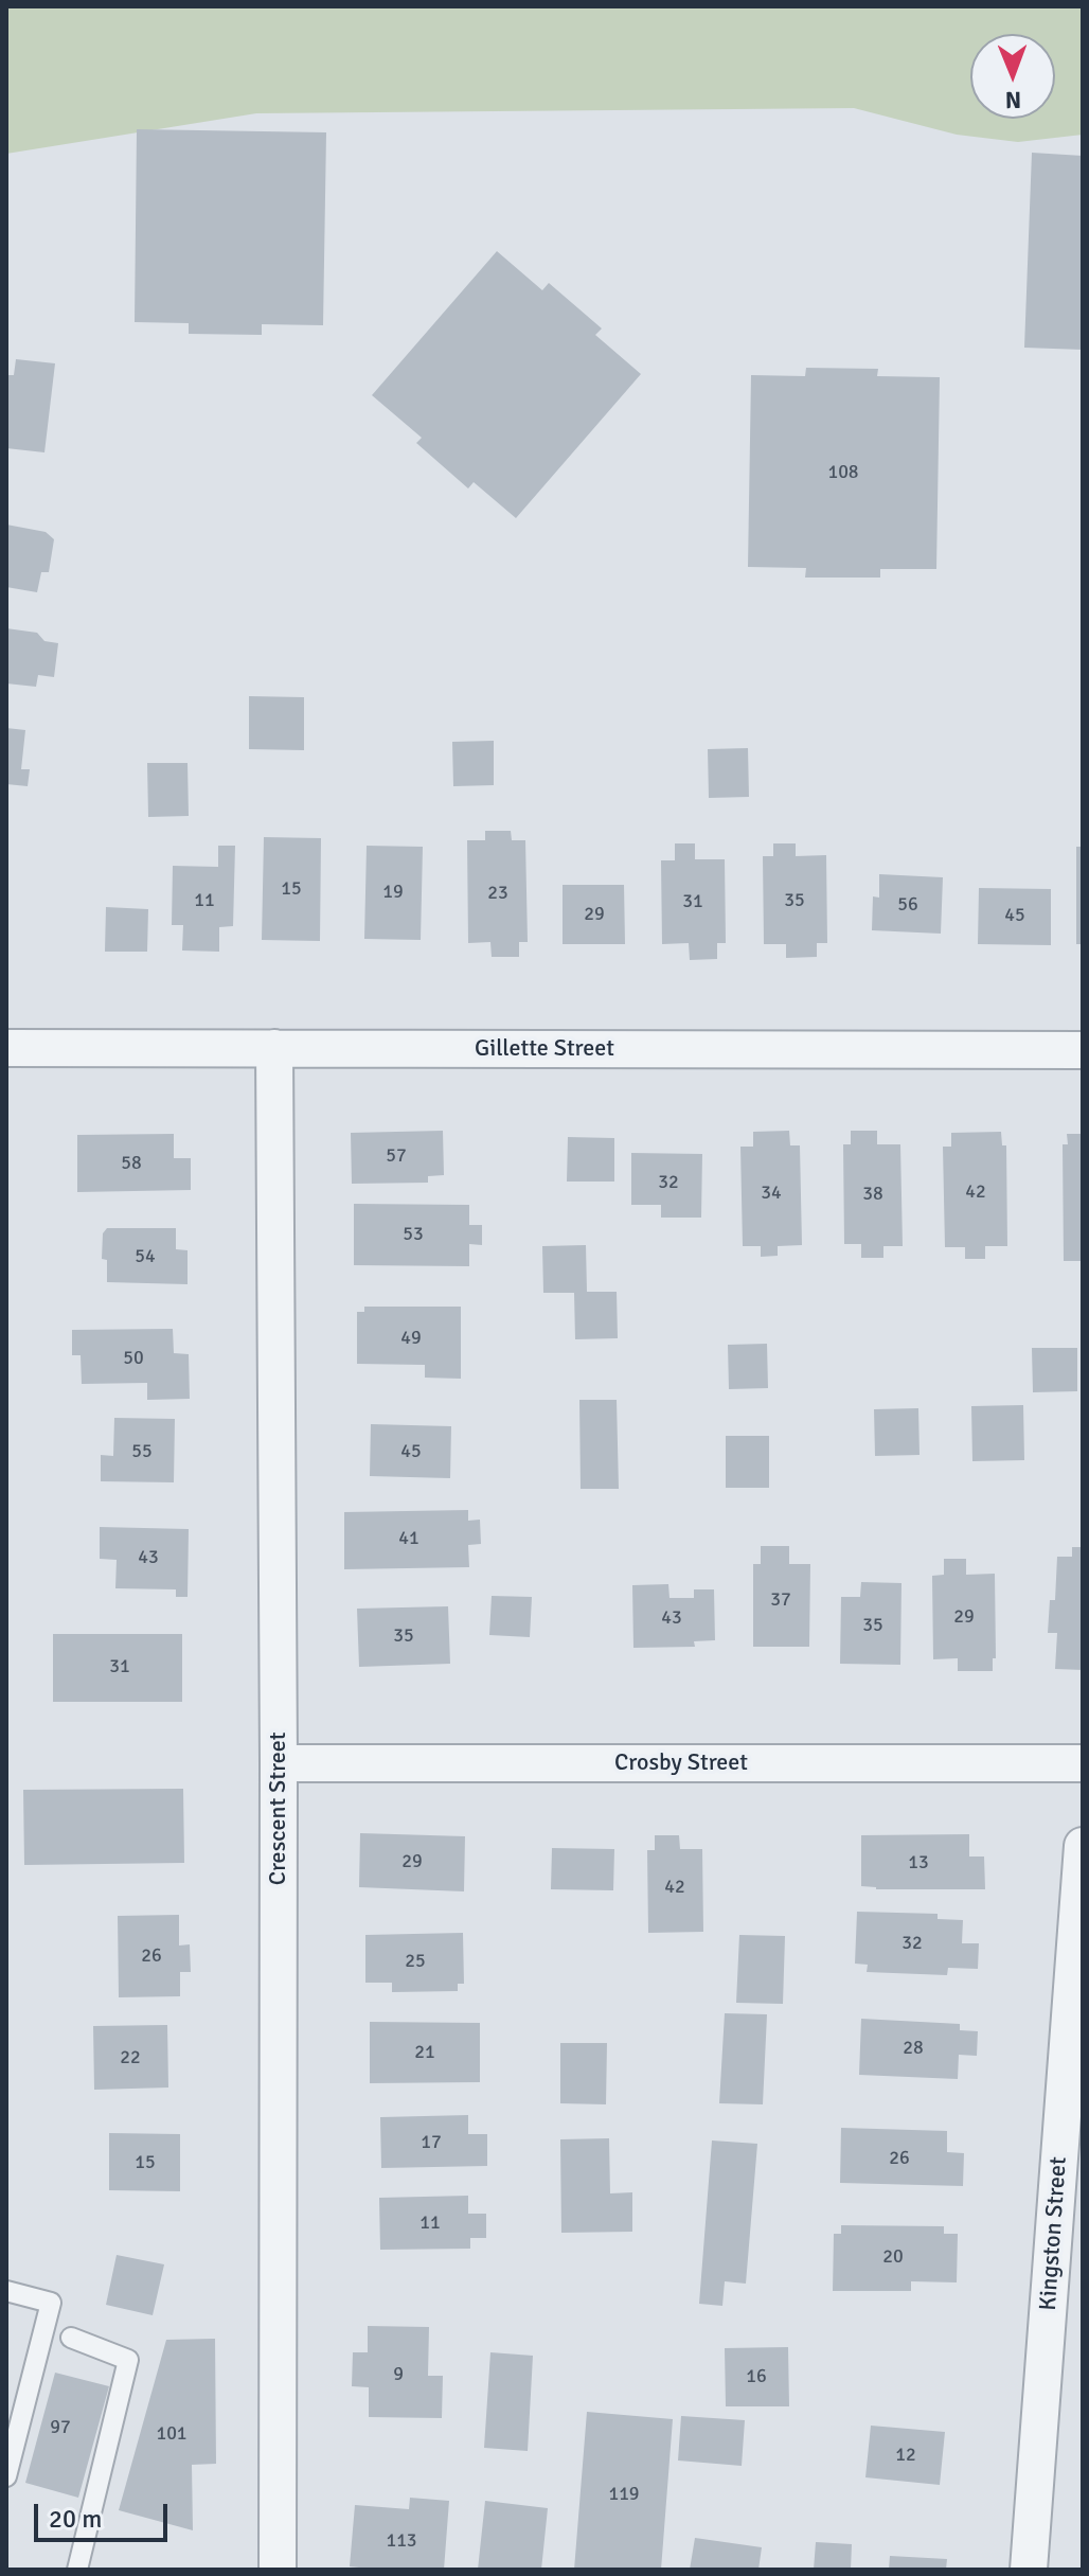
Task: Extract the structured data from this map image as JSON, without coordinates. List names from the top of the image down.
{
  "streets": {
    "street": [
      "Gillette Street",
      "Crosby Street",
      "Crescent Street",
      "Kingston Street"
    ]
  },
  "crossings": [
    ["Gillette Street", "Crescent Street"],
    ["Crosby Street", "Crescent Street"]
  ],
  "house_numbers": [
    "108",
    "15",
    "19",
    "23",
    "11",
    "35",
    "31",
    "56",
    "29",
    "45",
    "57",
    "58",
    "32",
    "42",
    "34",
    "38",
    "53",
    "54",
    "49",
    "50",
    "55",
    "45",
    "41",
    "43",
    "37",
    "29",
    "43",
    "35",
    "35",
    "31",
    "29",
    "13",
    "42",
    "32",
    "26",
    "25",
    "28",
    "21",
    "22",
    "17",
    "26",
    "15",
    "11",
    "20",
    "9",
    "16",
    "97",
    "101",
    "12",
    "119",
    "113"
  ],
  "scale_bar": "20 m",
  "north": "bottom"
}
